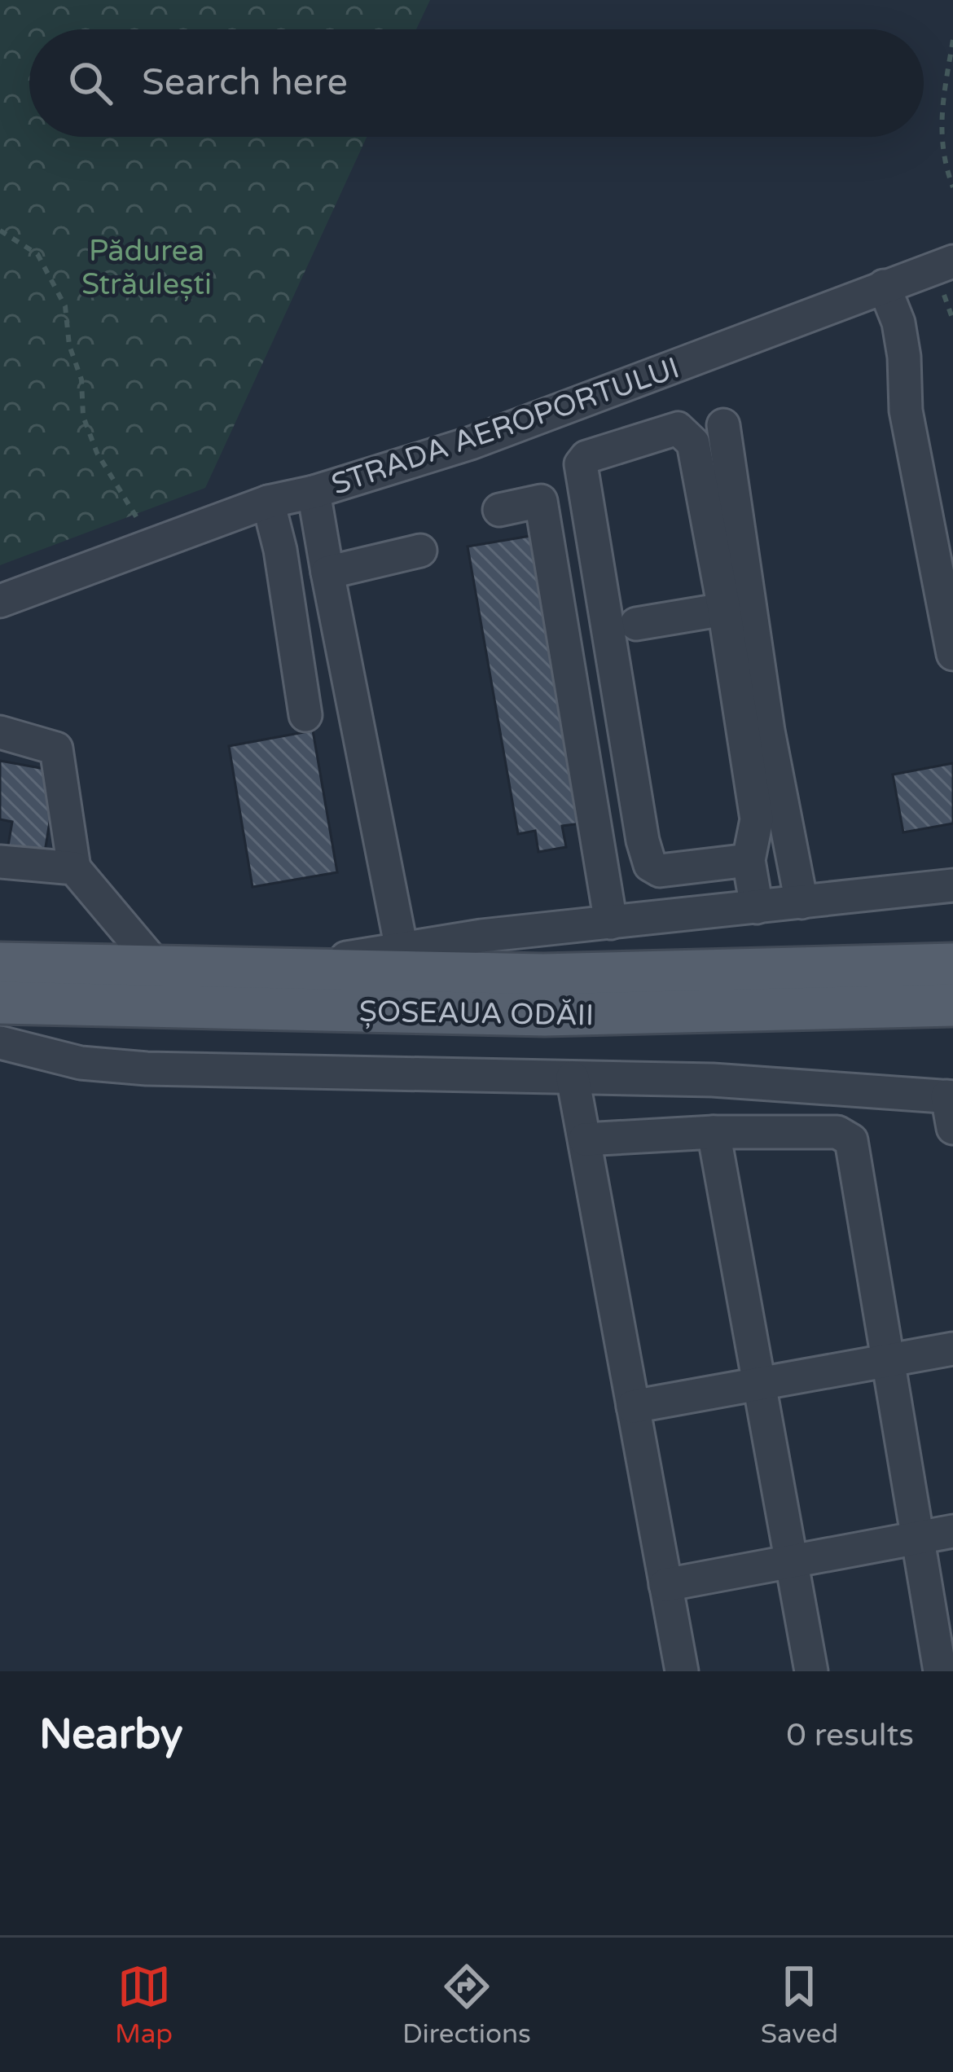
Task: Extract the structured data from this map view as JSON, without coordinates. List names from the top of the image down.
{
  "streets": {
    "main road": ["ȘOSEAUA ODĂII"],
    "street": ["STRADA AEROPORTULUI"]
  },
  "parks": ["Pădurea Străulești"],
  "page": {
    "search": "Search here",
    "heading": ["Nearby", "0 results"],
    "nav": ["Map", "Directions", "Saved"]
  }
}
